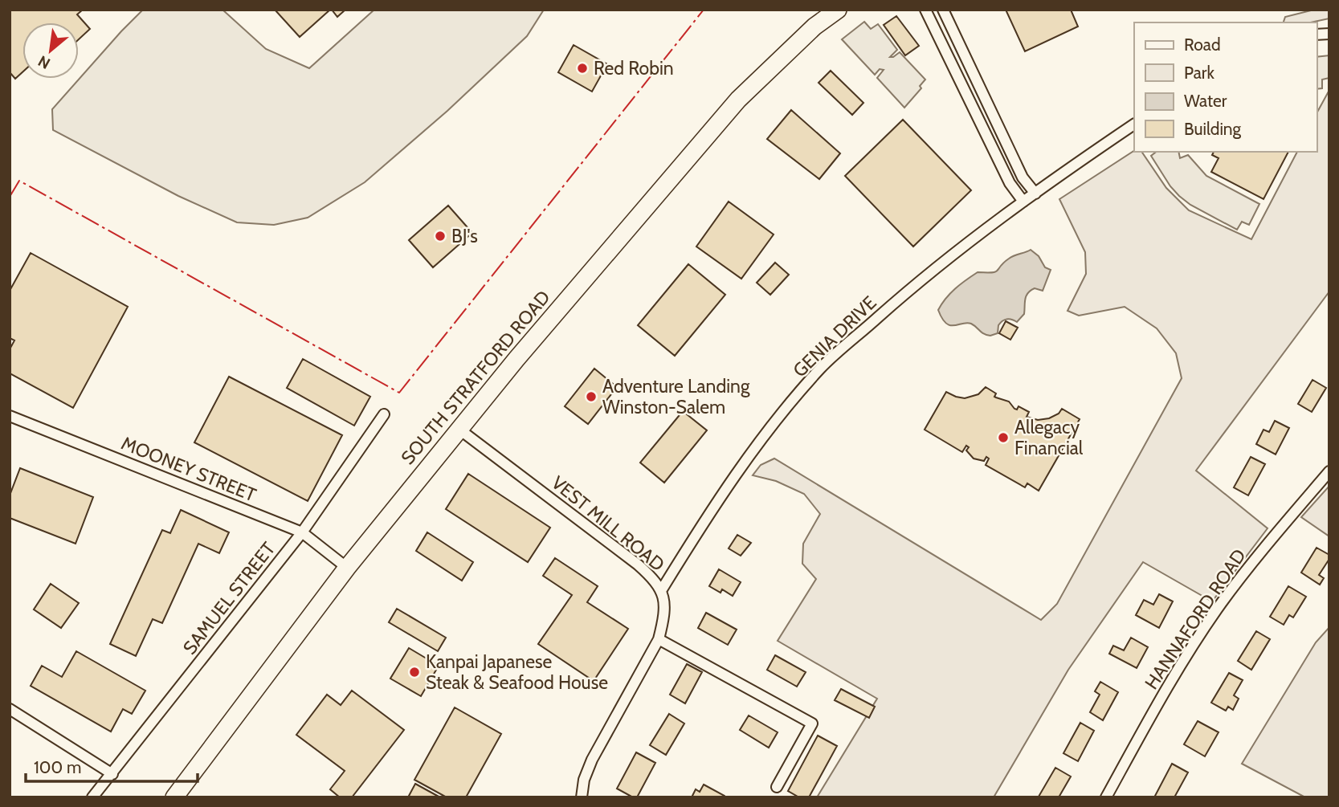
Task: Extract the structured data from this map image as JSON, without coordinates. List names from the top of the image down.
{
  "streets": {
    "main road": ["SOUTH STRATFORD ROAD"],
    "street": [
      "GENIA DRIVE",
      "MOONEY STREET",
      "VEST MILL ROAD",
      "SAMUEL STREET",
      "HANNAFORD ROAD"
    ]
  },
  "crossings": [
    ["GENIA DRIVE", "VEST MILL ROAD"],
    ["SOUTH STRATFORD ROAD", "MOONEY STREET"],
    ["SOUTH STRATFORD ROAD", "VEST MILL ROAD"],
    ["MOONEY STREET", "SAMUEL STREET"]
  ],
  "places": [
    "Red Robin",
    "BJ's",
    "Adventure Landing Winston-Salem",
    "Allegacy Financial",
    "Kanpai Japanese Steak & Seafood House"
  ],
  "legend": [
    "Road",
    "Park",
    "Water",
    "Building"
  ],
  "scale_bar": "100 m",
  "north": "bottom left"
}
